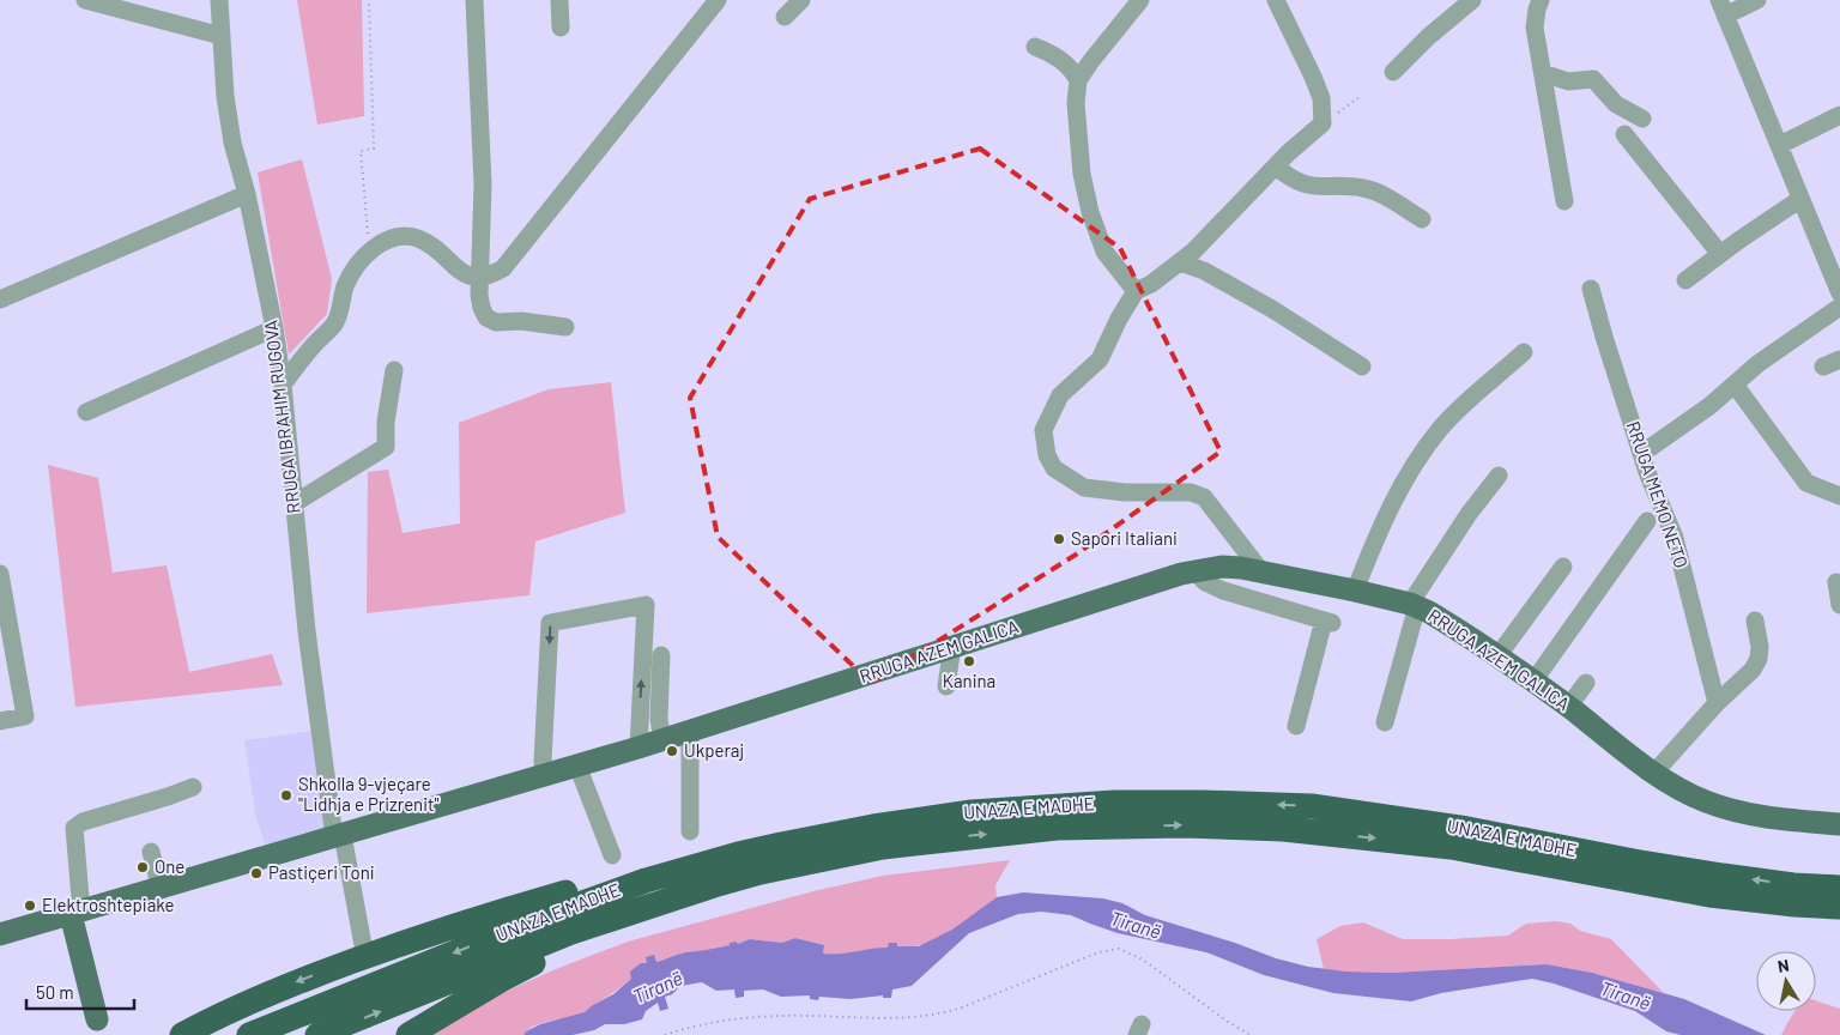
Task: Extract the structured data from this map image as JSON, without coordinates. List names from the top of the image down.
{
  "streets": {
    "highway": ["UNAZA E MADHE"],
    "main road": ["RRUGA AZEM GALICA"],
    "street": ["RRUGA IBRAHIM RUGOVA", "RRUGA MEMO NETO"]
  },
  "crossings": [
    ["RRUGA IBRAHIM RUGOVA", "RRUGA AZEM GALICA"]
  ],
  "water": ["Tiranë"],
  "places": [
    "Sapori Italiani",
    "Kanina",
    "Ukperaj",
    "Shkolla 9-vjeçare \"Lidhja e Prizrenit\"",
    "One",
    "Pastiçeri Toni",
    "Elektroshtepiake"
  ],
  "scale_bar": "50 m",
  "north": "top"
}
